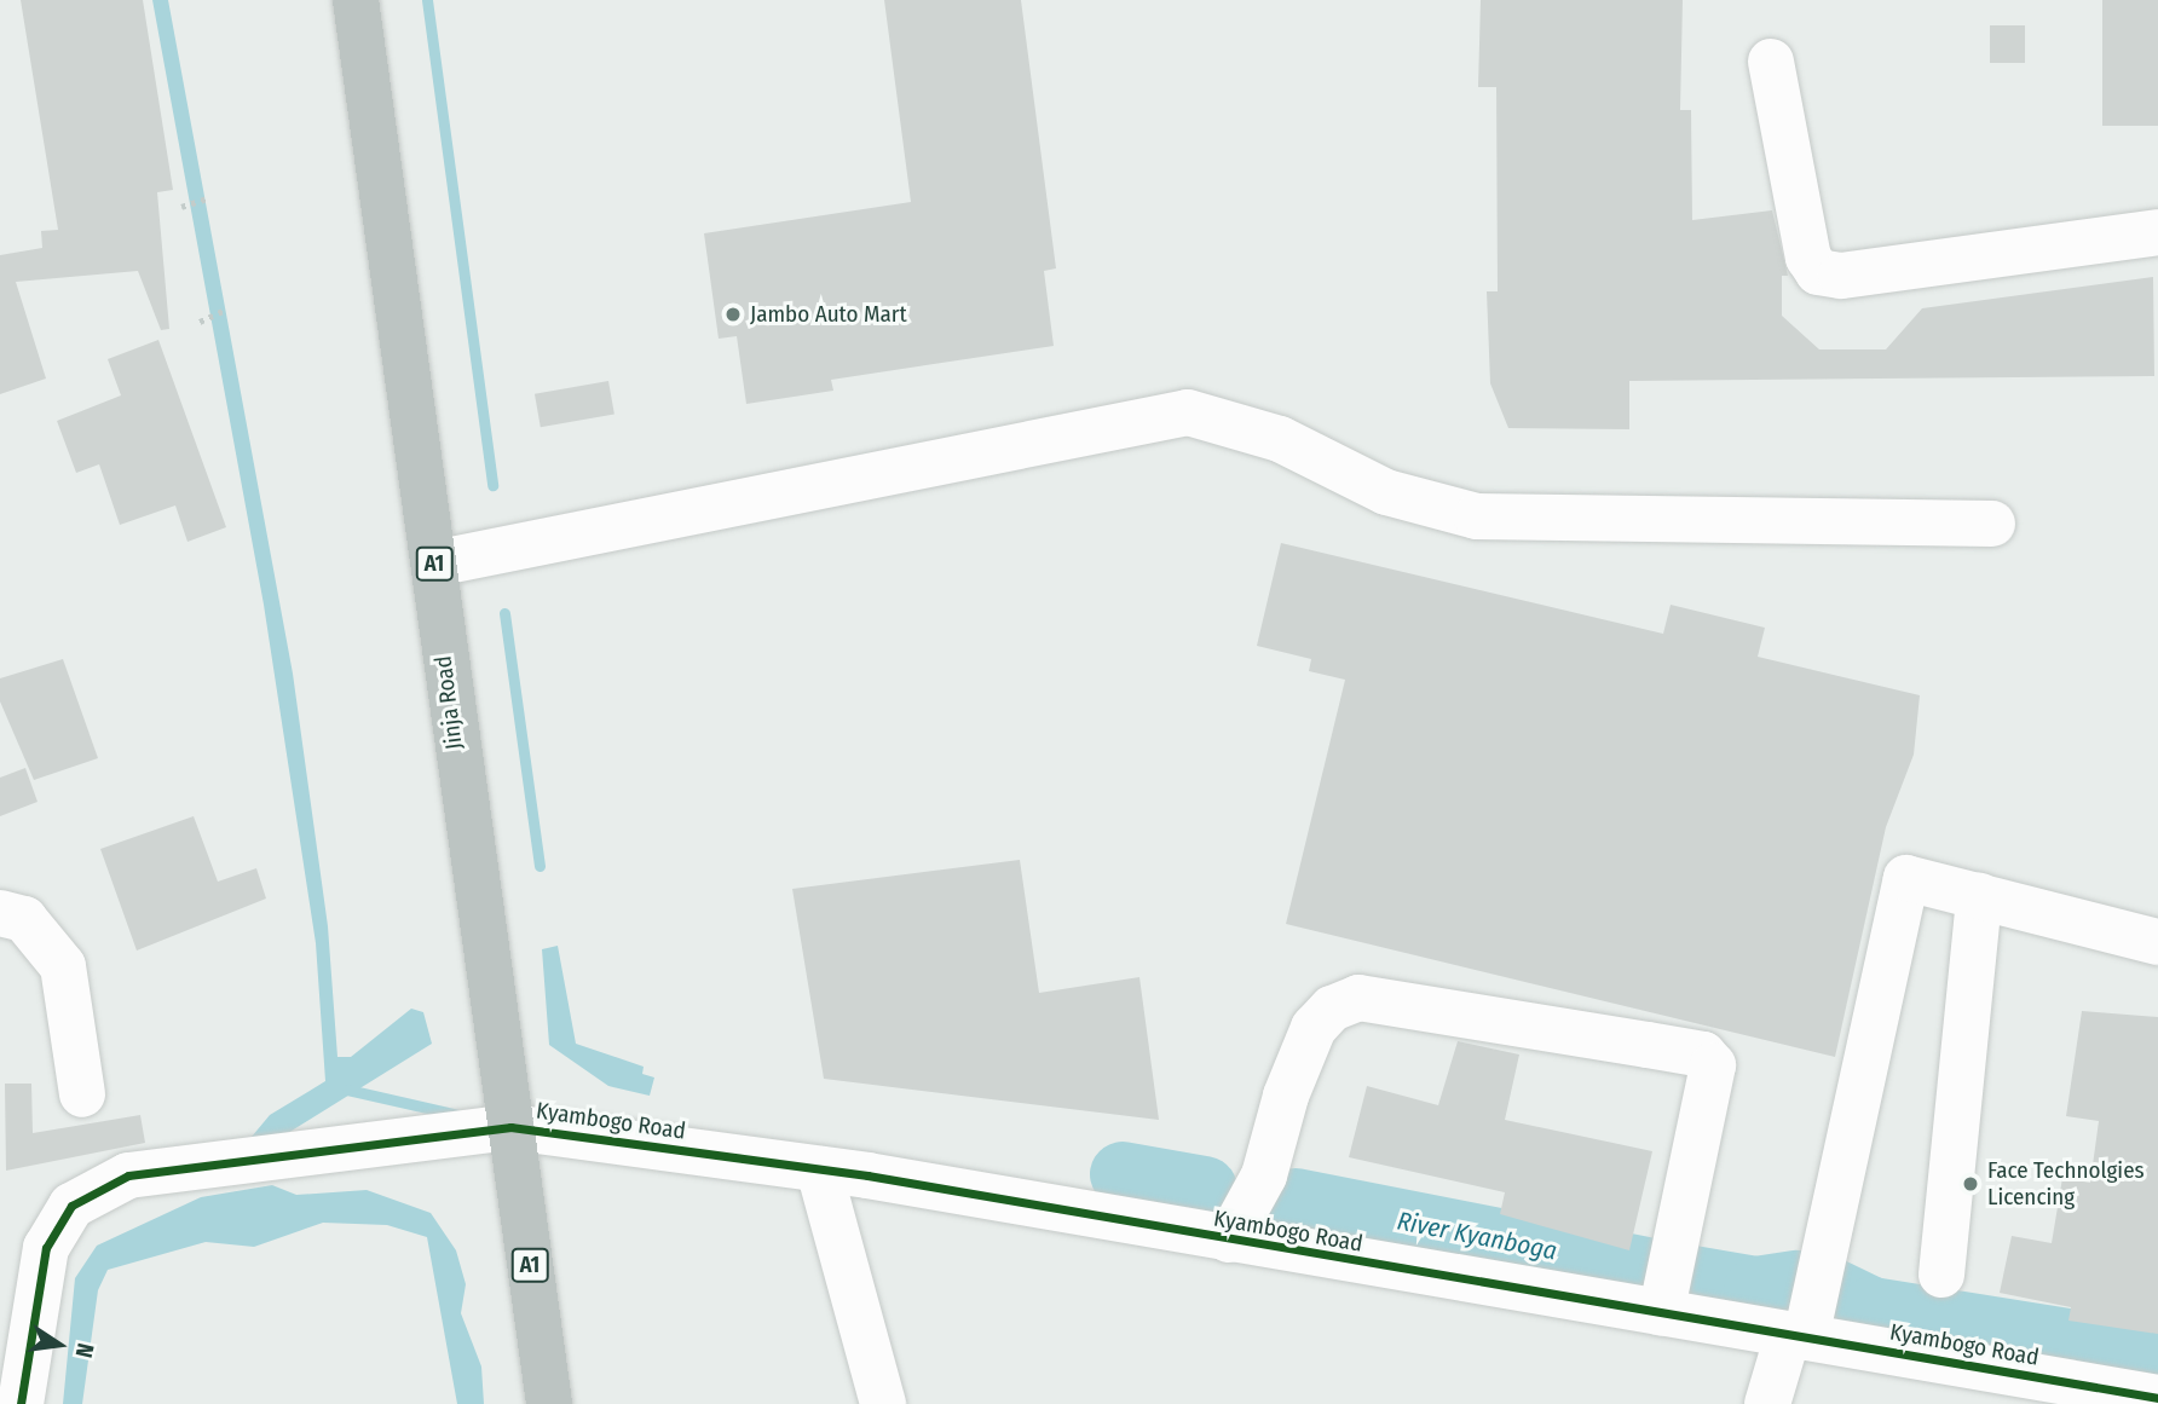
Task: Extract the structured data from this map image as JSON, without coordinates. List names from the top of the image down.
{
  "streets": {
    "highway": ["A1", "Jinja Road"],
    "street": ["Kyambogo Road"]
  },
  "crossings": [
    ["Jinja Road", "Kyambogo Road"]
  ],
  "water": ["River Kyanboga"],
  "places": ["Jambo Auto Mart", "Face Technolgies Licencing"],
  "north": "right"
}
